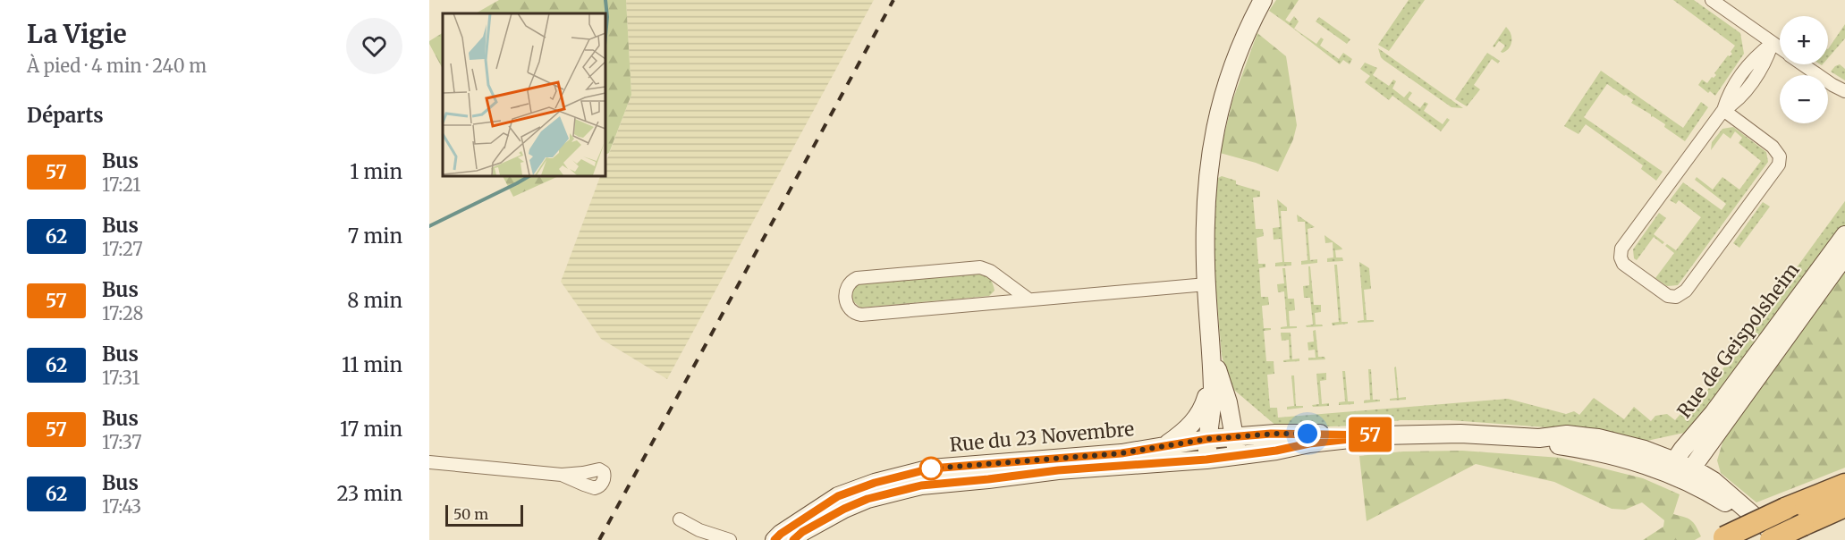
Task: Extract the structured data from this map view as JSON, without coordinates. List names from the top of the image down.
{
  "streets": {
    "main road": ["Rue de Geispolsheim", "Rue du 23 Novembre"]
  },
  "lines": ["bus line 57"],
  "scale_bar": "50 m",
  "page": {
    "heading": [
      ["La Vigie", "À pied · 4 min · 240 m"],
      "Départs"
    ],
    "on_map": "57",
    "map_buttons": ["+", "−"],
    "list": [
      {
        "mark": "57",
        "name": "Bus",
        "note": "17:21",
        "value": "1 min"
      },
      {
        "mark": "62",
        "name": "Bus",
        "note": "17:27",
        "value": "7 min"
      },
      {
        "mark": "57",
        "name": "Bus",
        "note": "17:28",
        "value": "8 min"
      },
      {
        "mark": "62",
        "name": "Bus",
        "note": "17:31",
        "value": "11 min"
      },
      {
        "mark": "57",
        "name": "Bus",
        "note": "17:37",
        "value": "17 min"
      },
      {
        "mark": "62",
        "name": "Bus",
        "note": "17:43",
        "value": "23 min"
      }
    ],
    "scale": "50 m"
  }
}
